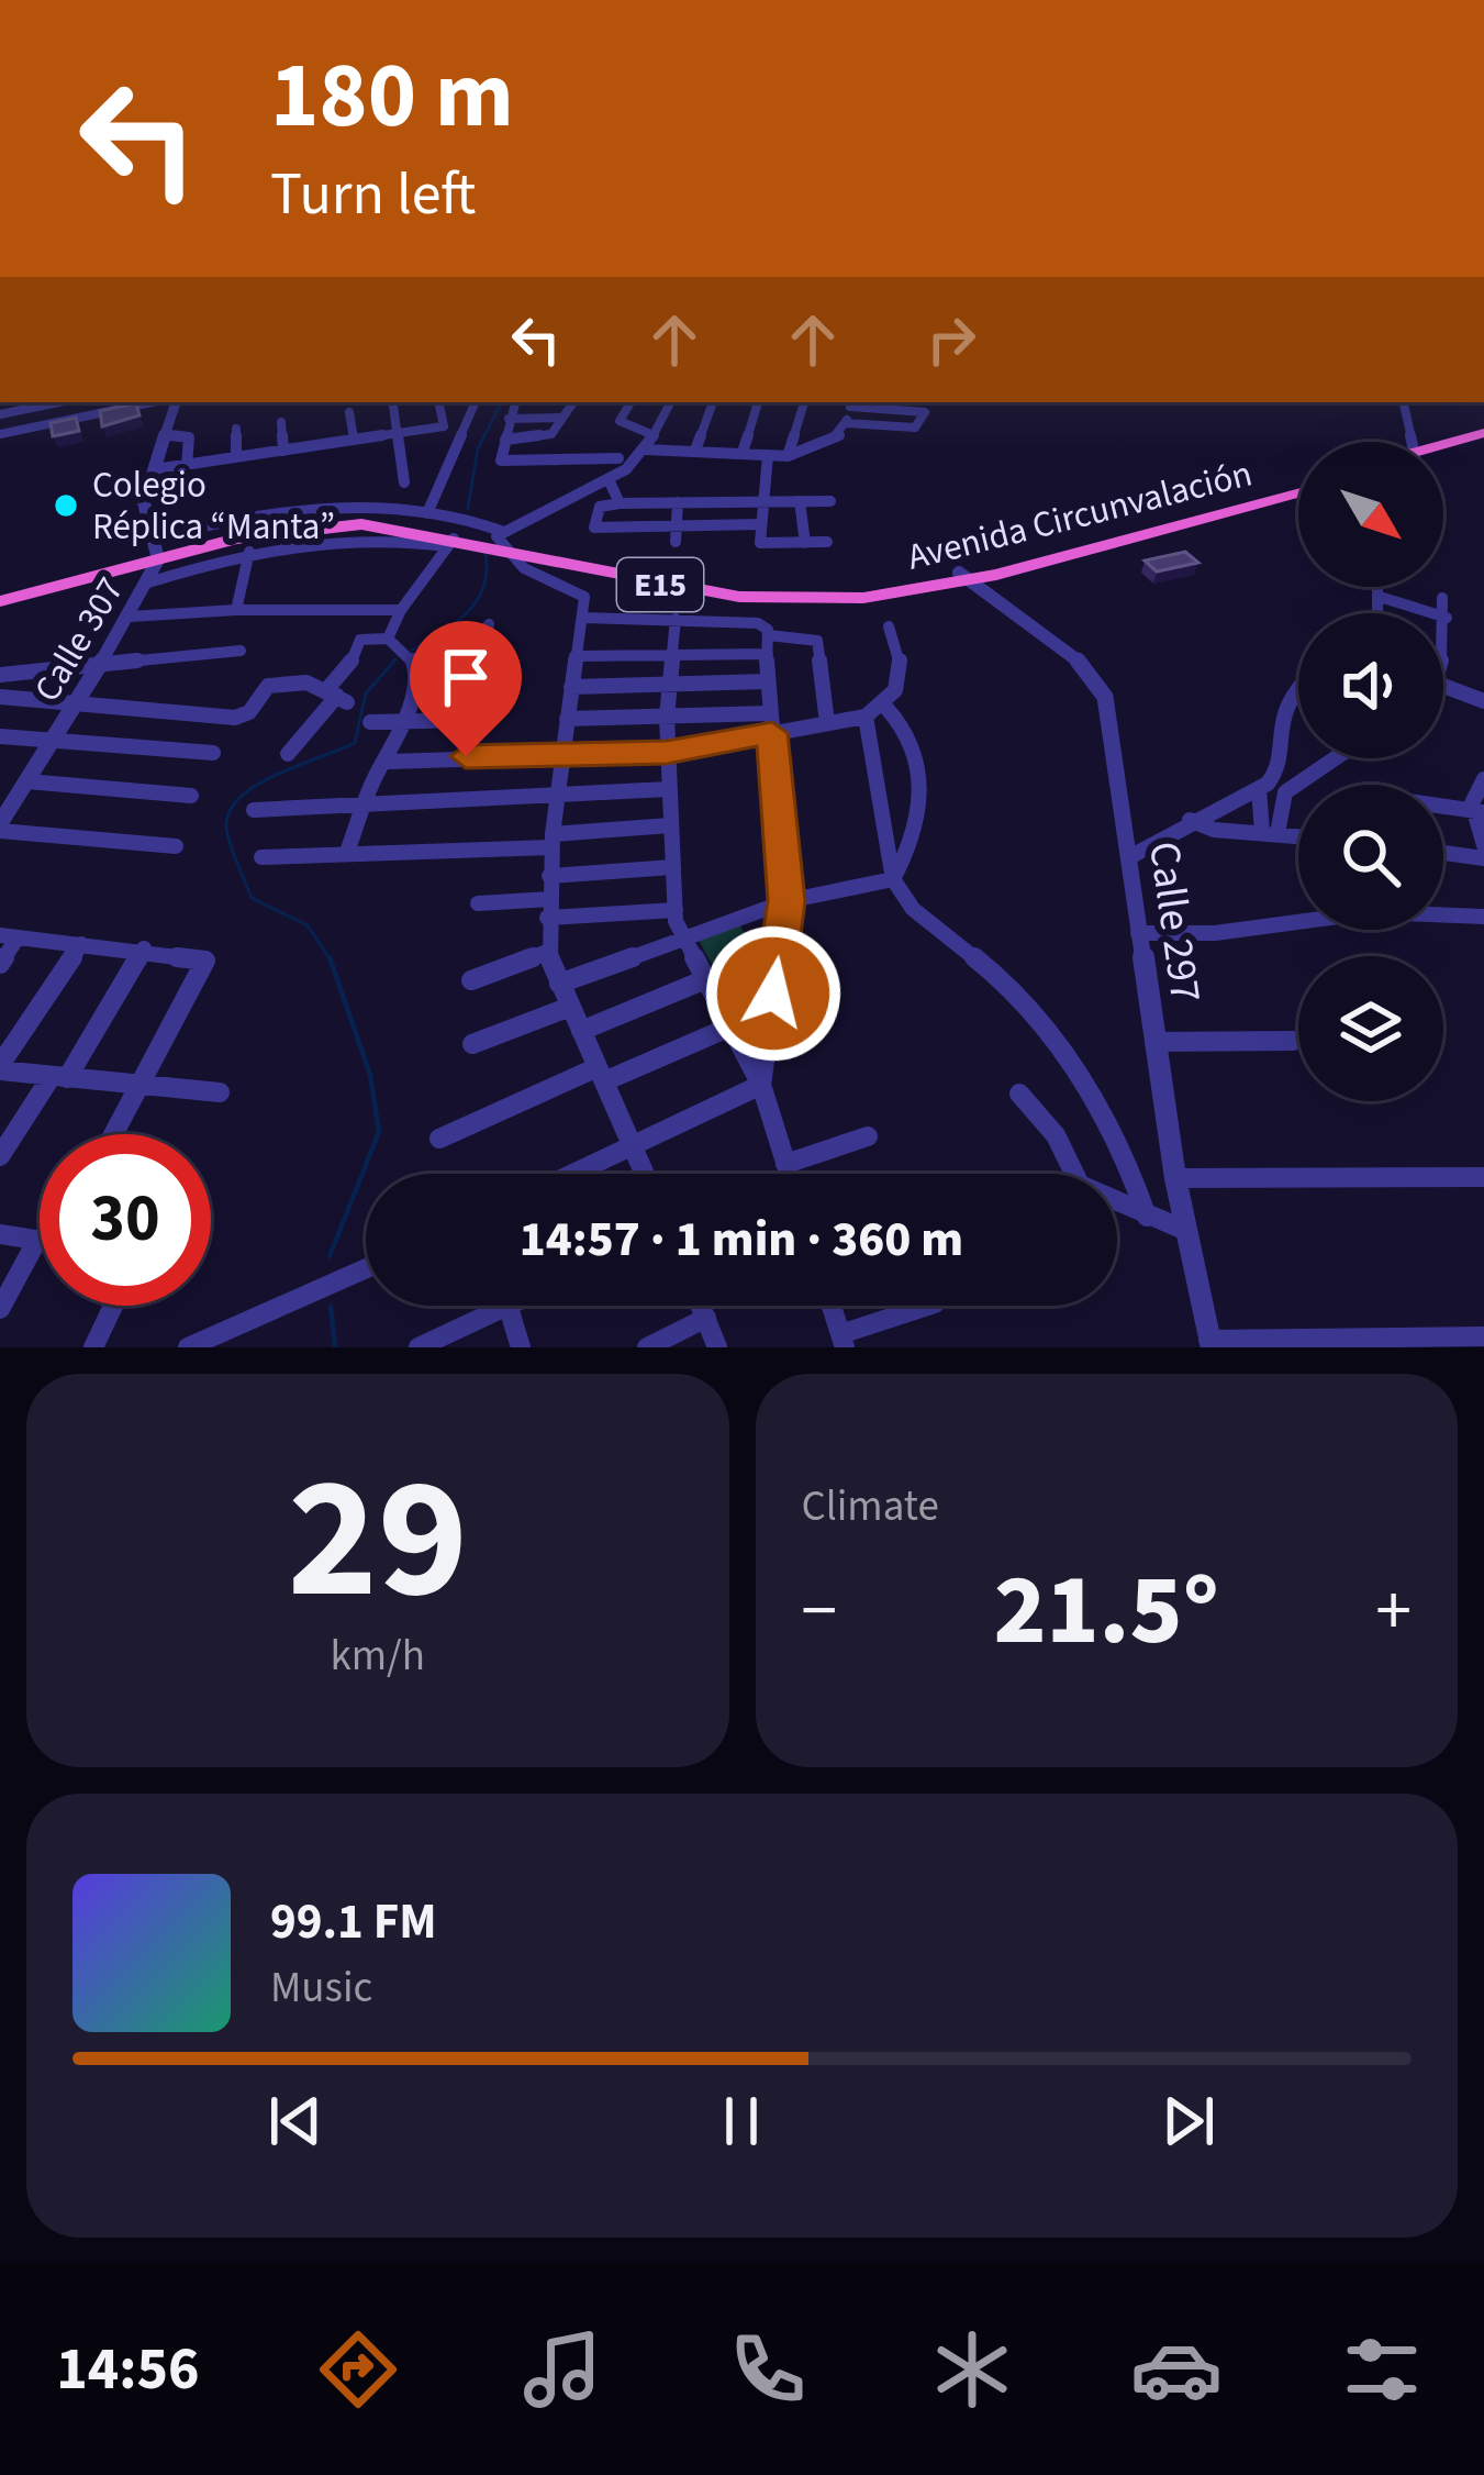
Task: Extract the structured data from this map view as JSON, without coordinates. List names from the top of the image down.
{
  "streets": {
    "highway": ["Avenida Circunvalación", "E15"],
    "street": ["Calle 307", "Calle 297"]
  },
  "crossings": [
    ["Avenida Circunvalación", "Calle 307"],
    ["Avenida Circunvalación", "Calle 297"]
  ],
  "places": ["Colegio Réplica “Manta”"],
  "north": "bottom right",
  "page": {
    "turn": ["180 m", "Turn left"],
    "limit": "30",
    "trip": "14:57 · 1 min · 360 m",
    "tile": [
      ["29", "km/h"],
      "Climate"
    ],
    "heat": ["−", "21.5°", "+"],
    "song": ["99.1 FM", "Music"],
    "tabs": "14:56"
  }
}
